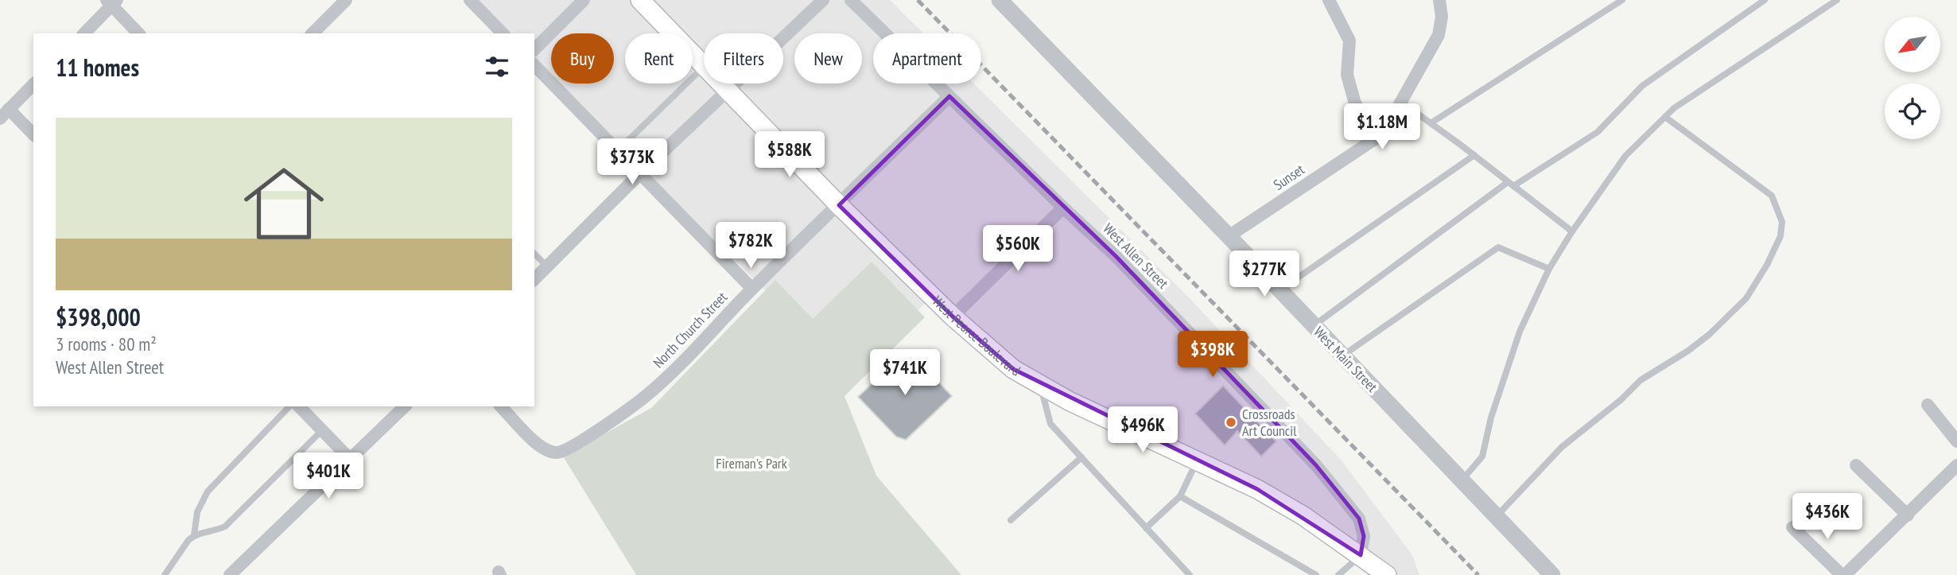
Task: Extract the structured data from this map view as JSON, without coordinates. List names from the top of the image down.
{
  "streets": {
    "main road": ["West Pearce Boulevard"],
    "street": [
      "Sunset",
      "West Allen Street",
      "North Church Street",
      "West Main Street"
    ]
  },
  "crossings": [
    ["Sunset", "West Main Street"],
    ["West Allen Street", "North Church Street"],
    ["West Allen Street", "West Pearce Boulevard"],
    ["North Church Street", "West Pearce Boulevard"]
  ],
  "parks": ["Fireman's Park"],
  "places": ["Crossroads Art Council"],
  "north": "bottom left",
  "page": {
    "chip": [
      "Buy",
      "Rent",
      "Filters",
      "New",
      "Apartment"
    ],
    "heading": "11 homes",
    "list": [
      {
        "name": "$398,000",
        "note": "3 rooms · 80 m² · West Allen Street"
      }
    ],
    "price": [
      "$1.18M",
      "$588K",
      "$373K",
      "$782K",
      "$560K",
      "$277K",
      "$398K",
      "$741K",
      "$496K",
      "$401K",
      "$436K"
    ]
  }
}
